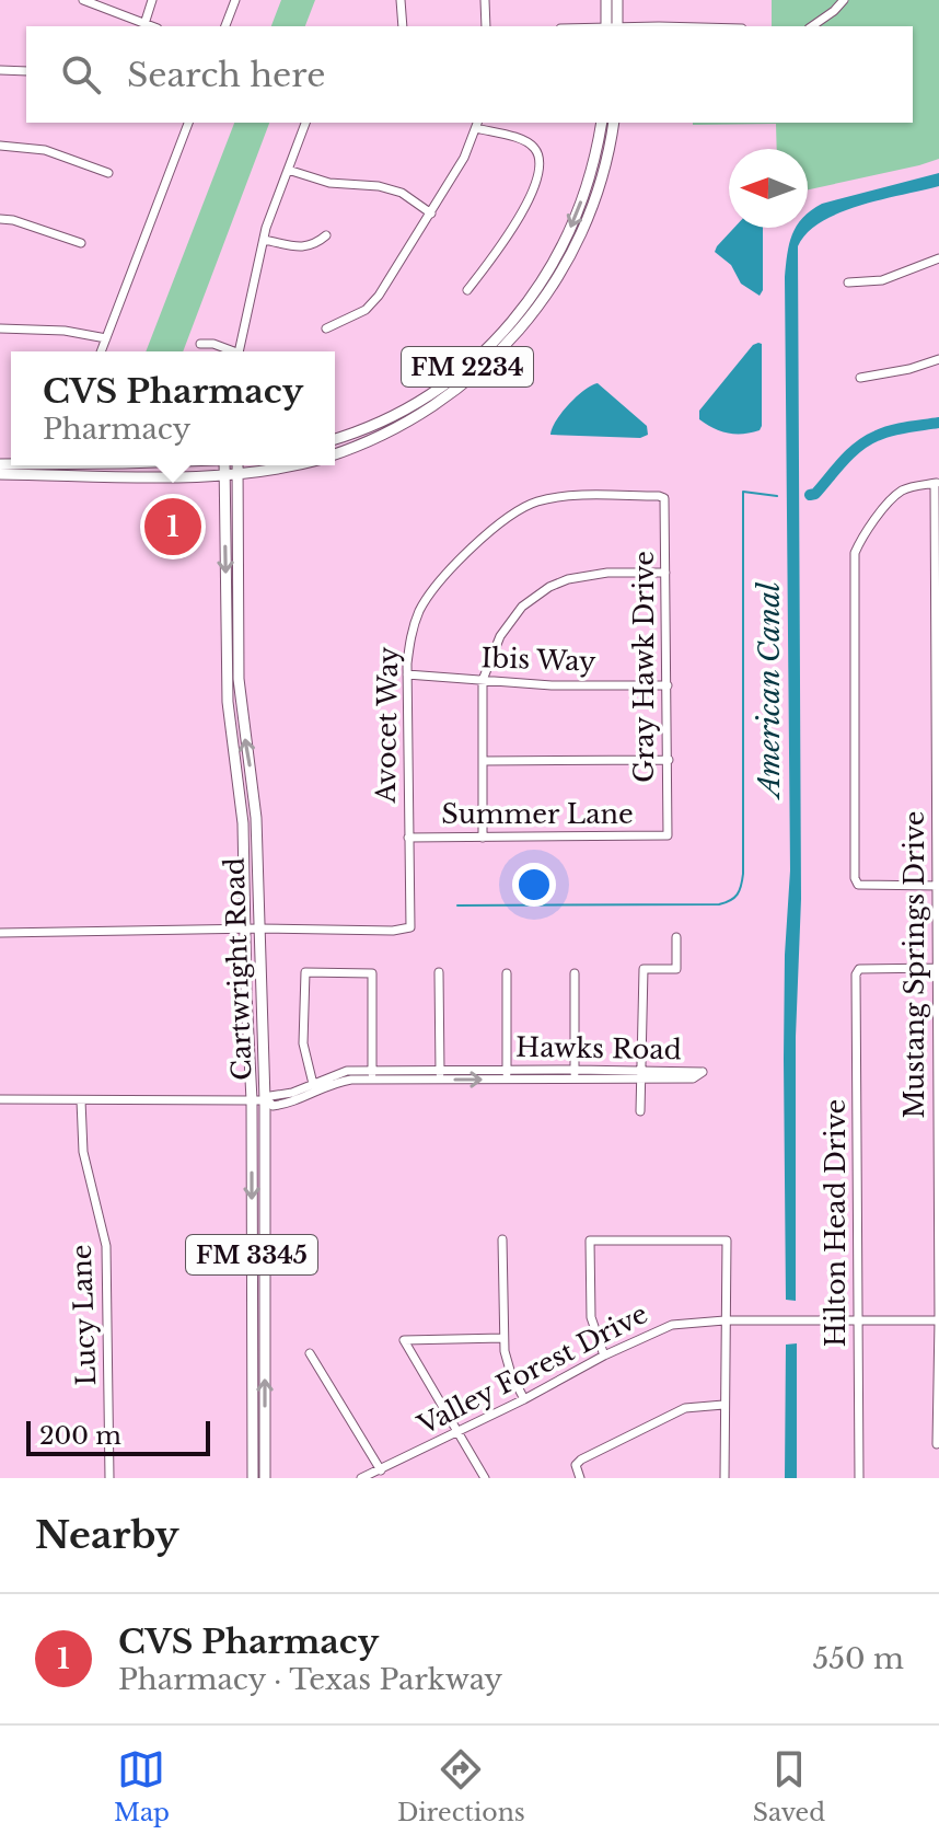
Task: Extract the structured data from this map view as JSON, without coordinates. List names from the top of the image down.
{
  "streets": {
    "main road": ["FM 2234", "Cartwright Road", "FM 3345"],
    "street": [
      "Ibis Way",
      "Gray Hawk Drive",
      "Avocet Way",
      "Summer Lane",
      "Mustang Springs Drive",
      "Hawks Road",
      "Hilton Head Drive",
      "Lucy Lane",
      "Valley Forest Drive"
    ]
  },
  "crossings": [
    ["FM 2234", "Cartwright Road"],
    ["Ibis Way", "Gray Hawk Drive"],
    ["Ibis Way", "Avocet Way"],
    ["Gray Hawk Drive", "Avocet Way"],
    ["Gray Hawk Drive", "Summer Lane"],
    ["Avocet Way", "Summer Lane"],
    ["Avocet Way", "Cartwright Road"],
    ["Mustang Springs Drive", "Hilton Head Drive"],
    ["Mustang Springs Drive", "Valley Forest Drive"],
    ["Cartwright Road", "Hawks Road"],
    ["Hawks Road", "Lucy Lane"],
    ["Hilton Head Drive", "Valley Forest Drive"]
  ],
  "water": ["American Canal"],
  "scale_bar": "200 m",
  "north": "left",
  "page": {
    "search": "Search here",
    "popup": ["CVS Pharmacy", "Pharmacy"],
    "pins": "1",
    "scale": "200 m",
    "heading": "Nearby",
    "list": [
      {
        "mark": "1",
        "name": "CVS Pharmacy",
        "note": "Pharmacy · Texas Parkway",
        "value": "550 m"
      }
    ],
    "nav": ["Map", "Directions", "Saved"]
  }
}
